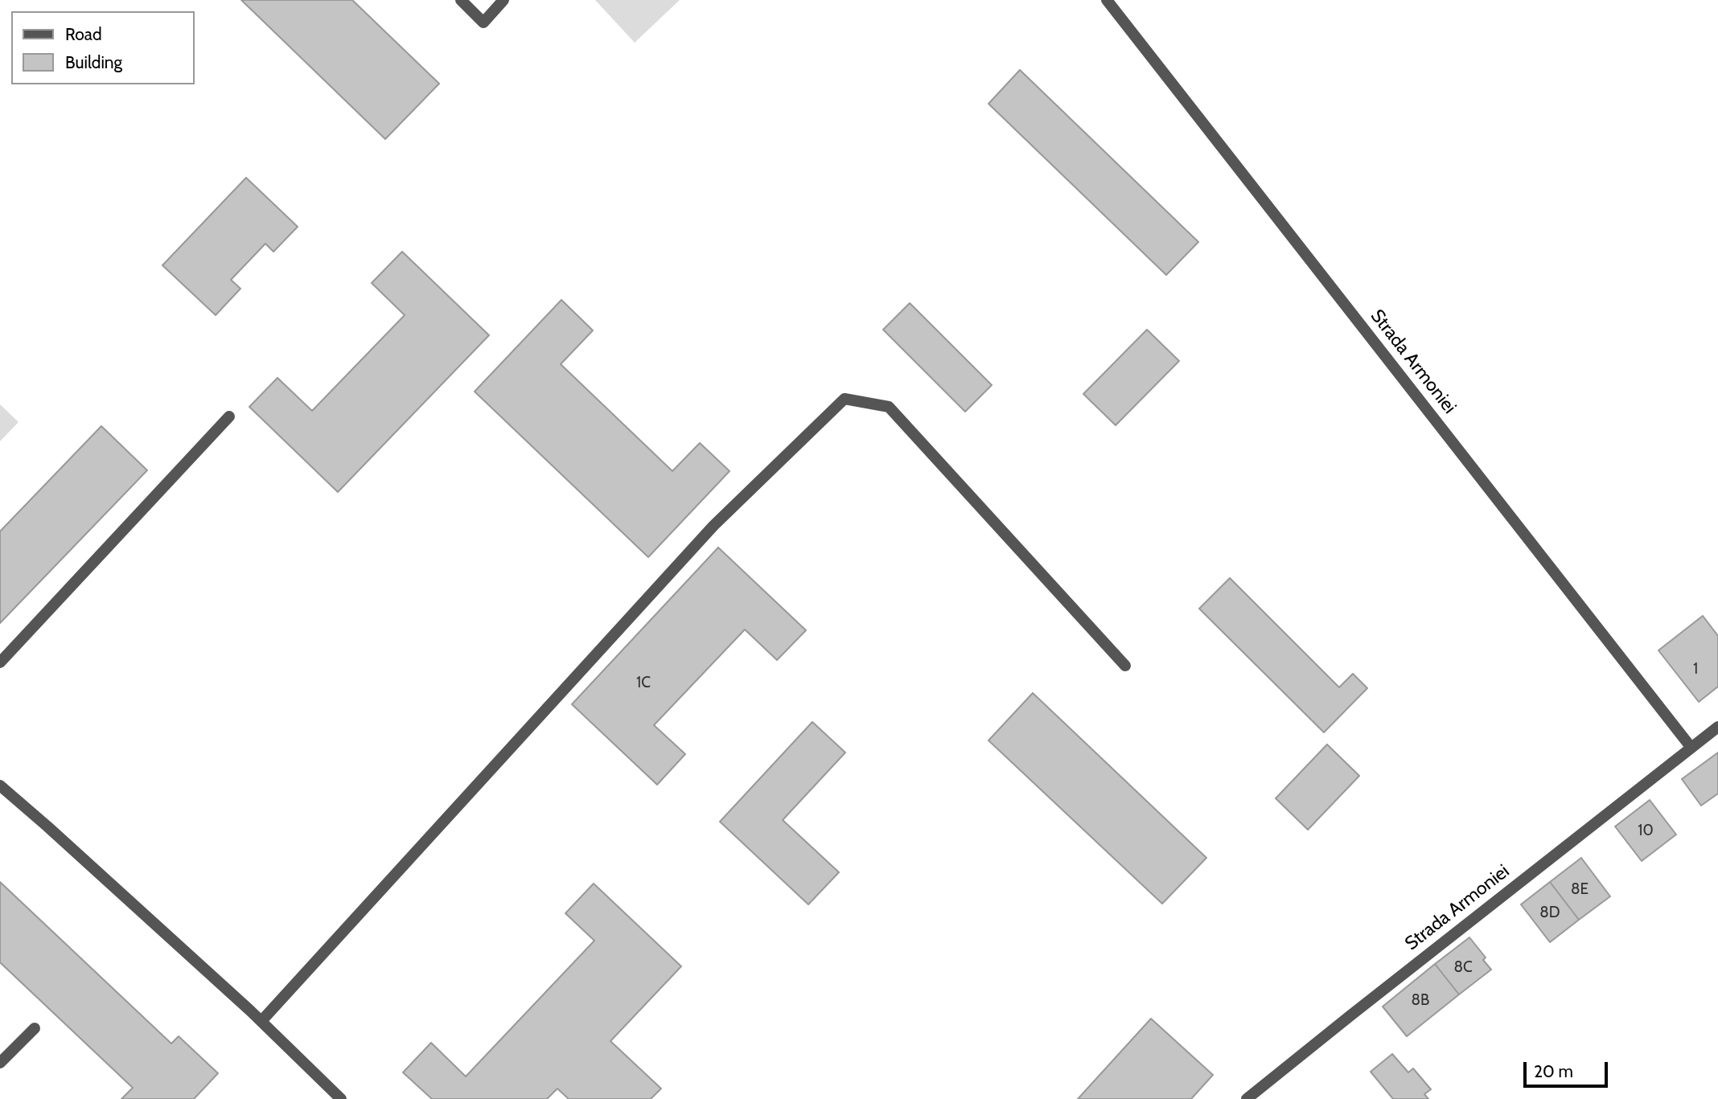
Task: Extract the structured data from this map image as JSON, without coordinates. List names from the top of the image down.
{
  "streets": {
    "street": ["Strada Armoniei"]
  },
  "house_numbers": [
    "1",
    "1C",
    "10",
    "8E",
    "8D",
    "8C",
    "8B"
  ],
  "legend": ["Road", "Building"],
  "scale_bar": "20 m"
}
